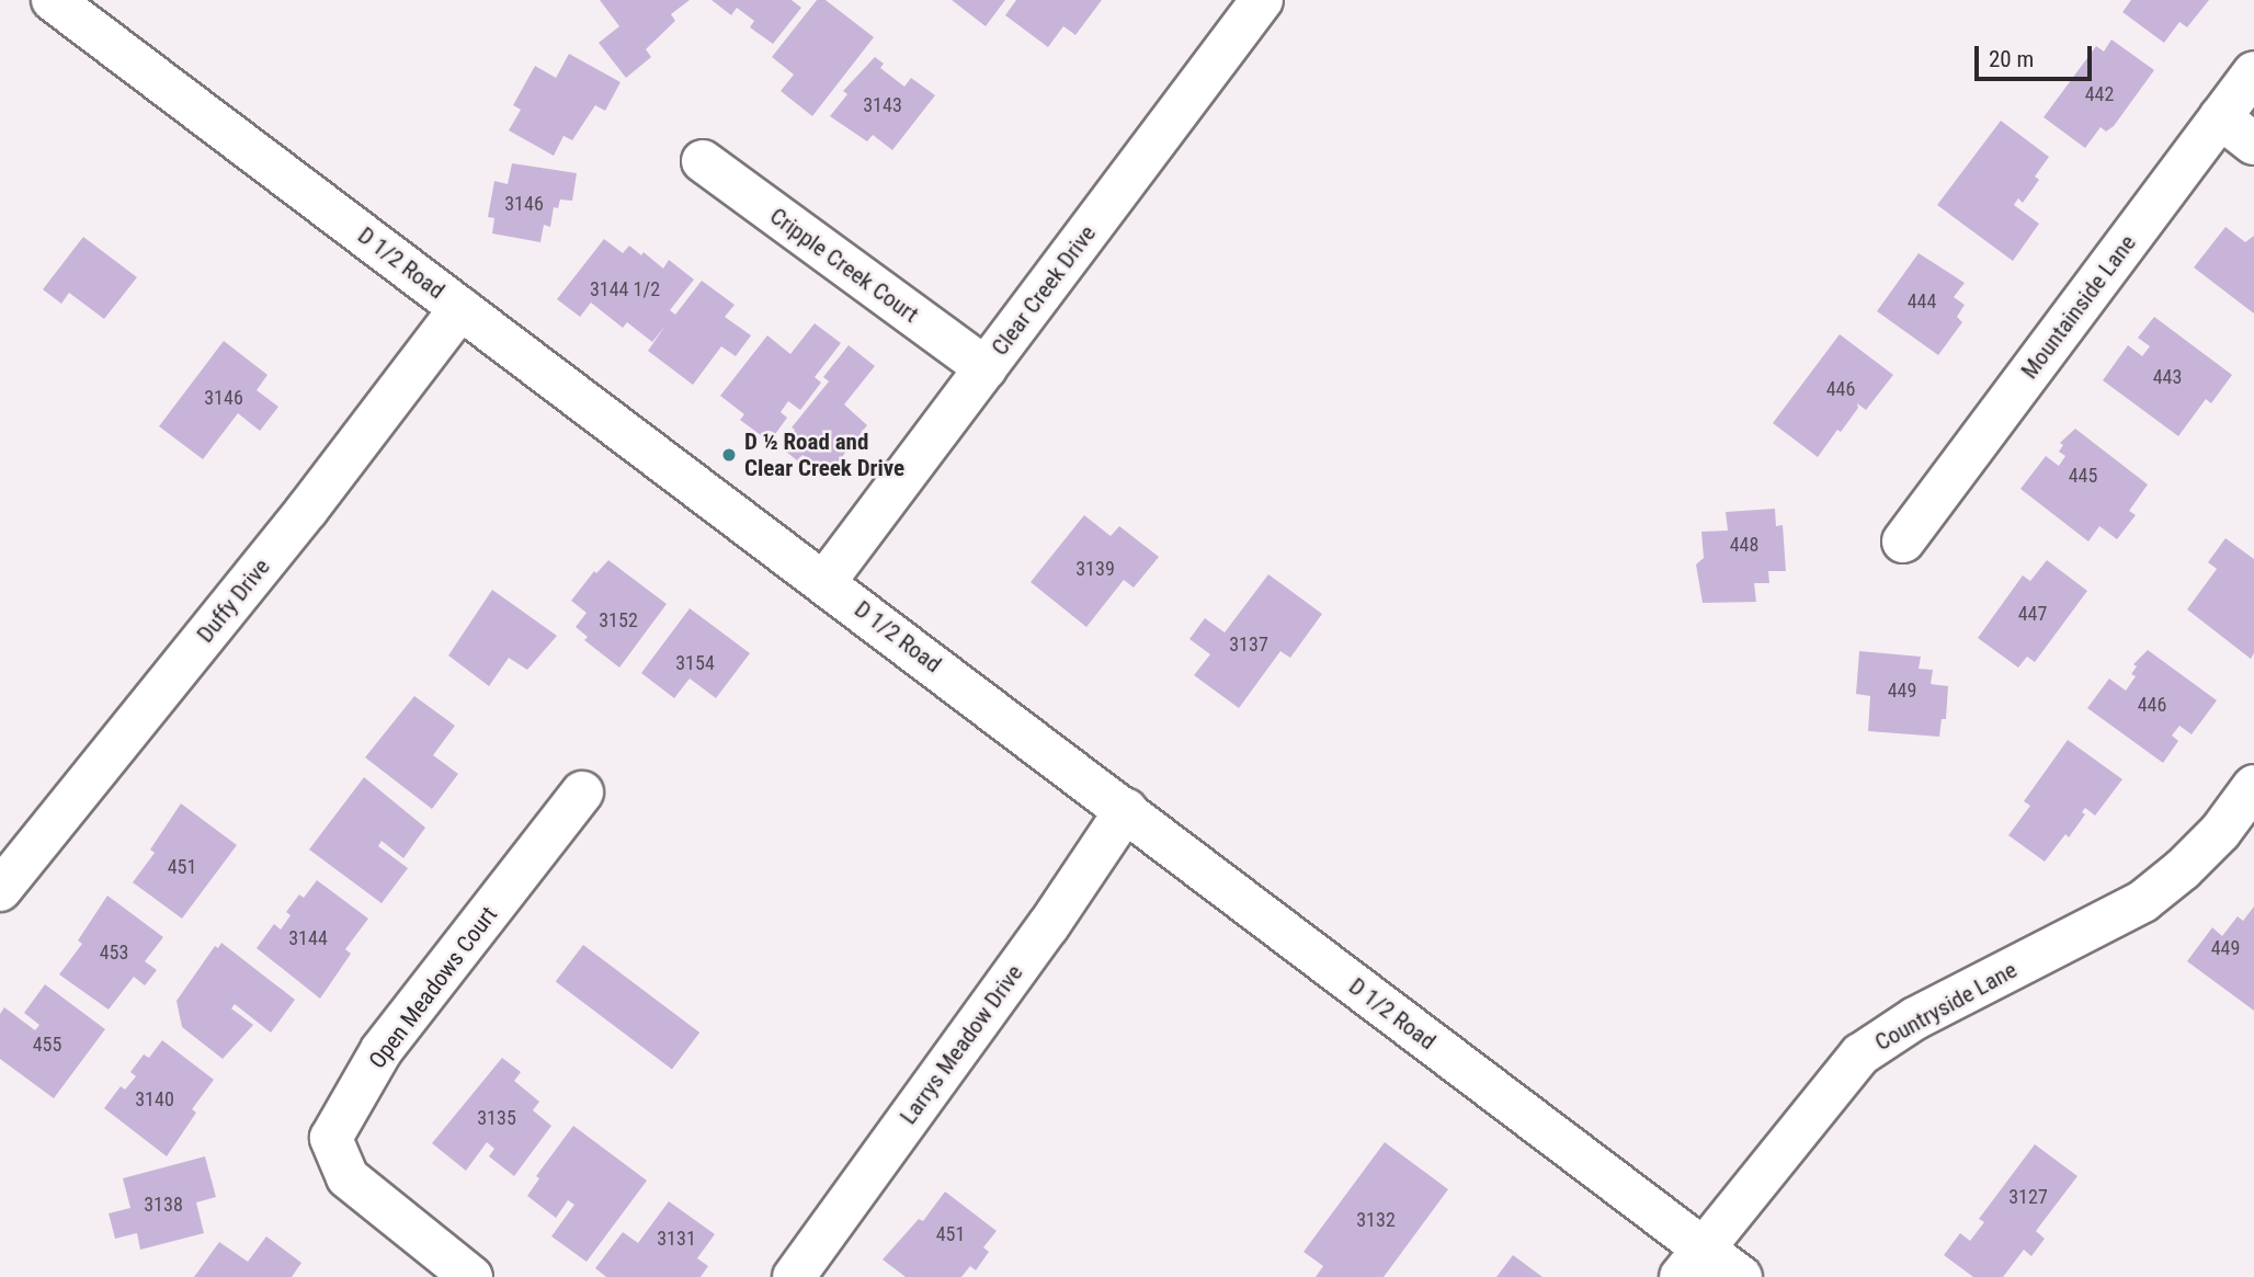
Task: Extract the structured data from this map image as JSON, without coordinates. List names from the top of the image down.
{
  "streets": {
    "street": [
      "D 1/2 Road",
      "Cripple Creek Court",
      "Clear Creek Drive",
      "Mountainside Lane",
      "Duffy Drive",
      "Open Meadows Court",
      "Countryside Lane",
      "Larrys Meadow Drive"
    ]
  },
  "crossings": [
    ["D 1/2 Road", "Clear Creek Drive"],
    ["D 1/2 Road", "Duffy Drive"],
    ["D 1/2 Road", "Countryside Lane"],
    ["D 1/2 Road", "Larrys Meadow Drive"],
    ["Cripple Creek Court", "Clear Creek Drive"]
  ],
  "places": ["D ½ Road and Clear Creek Drive"],
  "house_numbers": [
    "442",
    "3143",
    "3146",
    "3144 1/2",
    "444",
    "443",
    "446",
    "3146",
    "445",
    "448",
    "3139",
    "447",
    "3152",
    "3137",
    "3154",
    "449",
    "446",
    "451",
    "3144",
    "449",
    "453",
    "455",
    "3140",
    "3135",
    "3127",
    "3138",
    "3132",
    "451",
    "3131"
  ],
  "scale_bar": "20 m"
}
